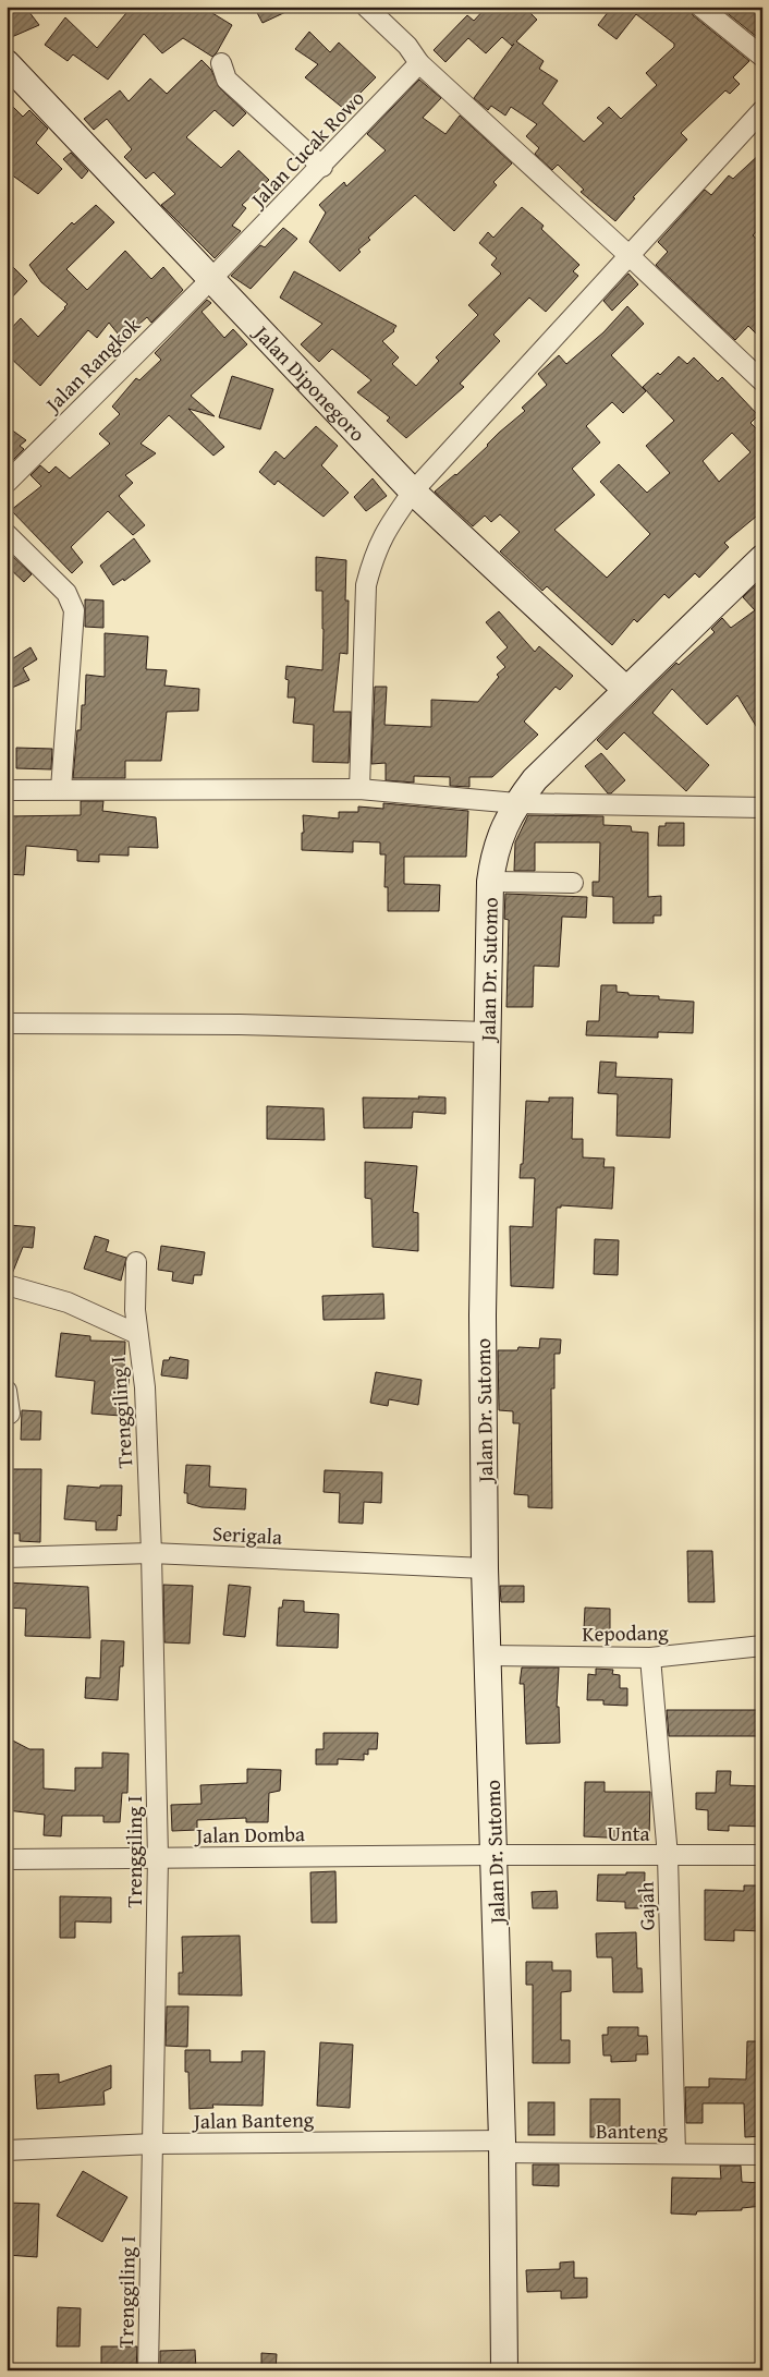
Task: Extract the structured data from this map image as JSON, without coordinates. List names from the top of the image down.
{
  "streets": {
    "street": [
      "Jalan Cucak Rowo",
      "Jalan Rangkok",
      "Jalan Diponegoro",
      "Jalan Dr. Sutomo",
      "Trenggiling I",
      "Serigala",
      "Kepodang",
      "Unta",
      "Jalan Domba",
      "Gajah",
      "Jalan Banteng",
      "Banteng"
    ]
  },
  "crossings": [
    ["Jalan Cucak Rowo", "Jalan Rangkok"],
    ["Jalan Cucak Rowo", "Jalan Diponegoro"],
    ["Jalan Rangkok", "Jalan Diponegoro"],
    ["Jalan Diponegoro", "Jalan Dr. Sutomo"],
    ["Jalan Dr. Sutomo", "Serigala"],
    ["Jalan Dr. Sutomo", "Kepodang"],
    ["Jalan Dr. Sutomo", "Unta"],
    ["Jalan Dr. Sutomo", "Jalan Domba"],
    ["Jalan Dr. Sutomo", "Jalan Banteng"],
    ["Jalan Dr. Sutomo", "Banteng"],
    ["Trenggiling I", "Serigala"],
    ["Trenggiling I", "Jalan Domba"],
    ["Trenggiling I", "Jalan Banteng"],
    ["Kepodang", "Gajah"],
    ["Unta", "Jalan Domba"],
    ["Unta", "Gajah"],
    ["Gajah", "Banteng"],
    ["Jalan Banteng", "Banteng"]
  ]
}
